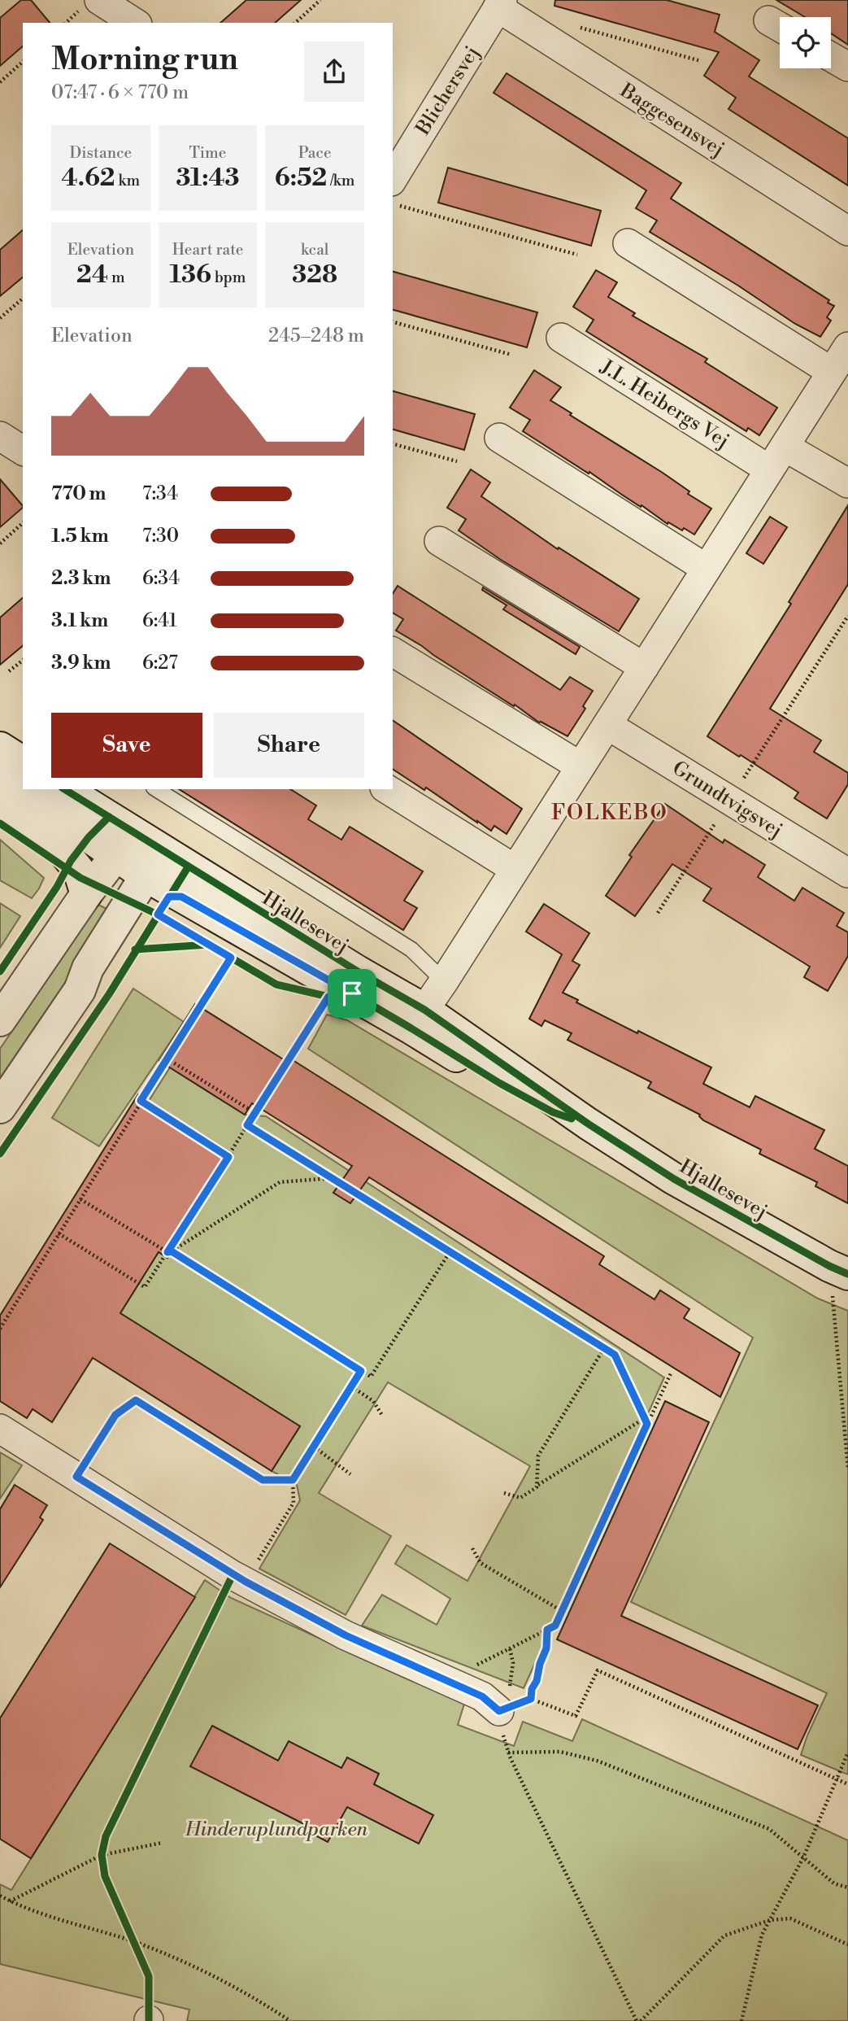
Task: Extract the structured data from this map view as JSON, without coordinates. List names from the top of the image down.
{
  "streets": {
    "main road": ["Hjallesevej"],
    "street": [
      "Blichersvej",
      "Baggesensvej",
      "J.L. Heibergs Vej",
      "Grundtvigsvej"
    ]
  },
  "crossings": [
    ["Blichersvej", "Baggesensvej"]
  ],
  "districts": ["FOLKEBO"],
  "parks": ["Hinderuplundparken"],
  "page": {
    "heading": ["Morning run", "07:47 · 6 × 770 m"],
    "stats": [
      ["Distance", "4.62 km"],
      ["Time", "31:43"],
      ["Pace", "6:52 /km"],
      ["Elevation", "24 m"],
      ["Heart rate", "136 bpm"],
      ["kcal", "328"]
    ],
    "chart": ["Elevation", "245–248 m"],
    "list": [
      {
        "name": "770 m",
        "note": "7:34"
      },
      {
        "name": "1.5 km",
        "note": "7:30"
      },
      {
        "name": "2.3 km",
        "note": "6:34"
      },
      {
        "name": "3.1 km",
        "note": "6:41"
      },
      {
        "name": "3.9 km",
        "note": "6:27"
      }
    ],
    "buttons": ["Save", "Share"]
  }
}
